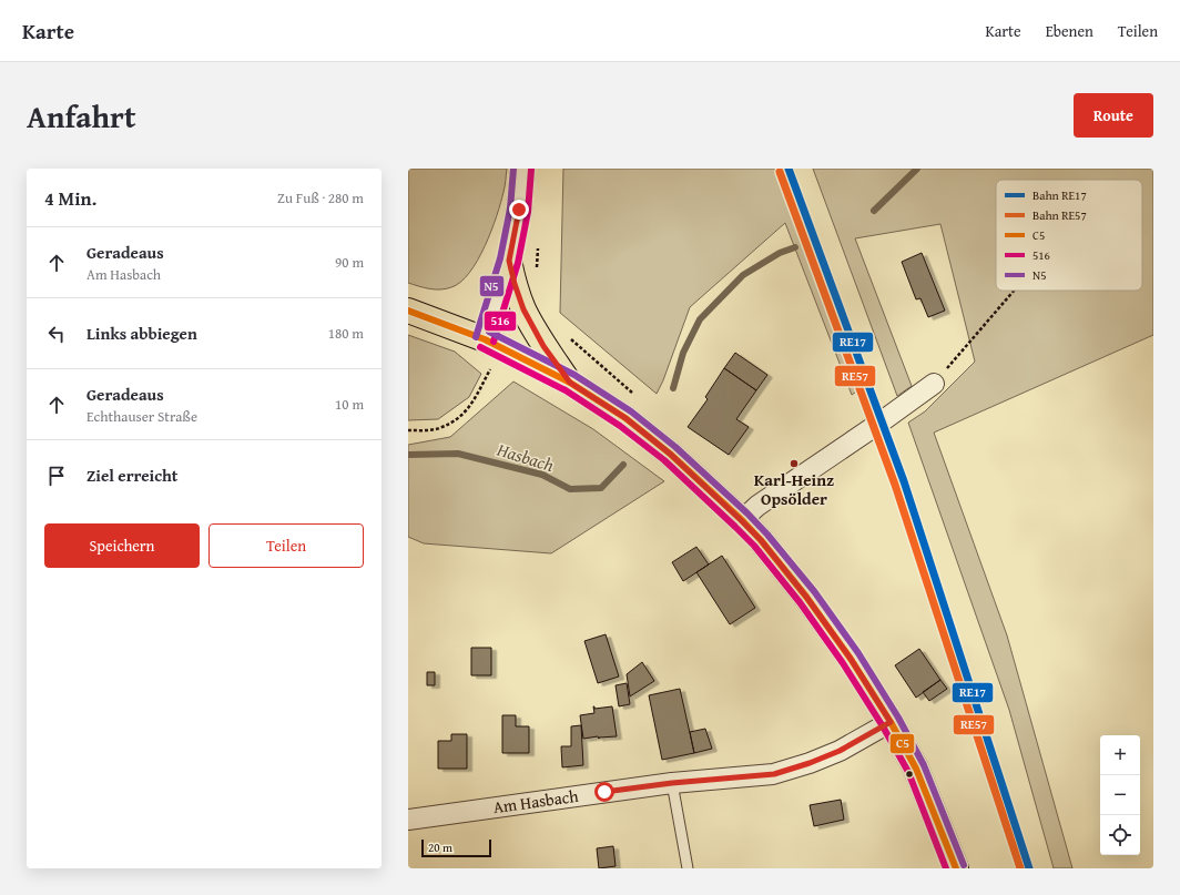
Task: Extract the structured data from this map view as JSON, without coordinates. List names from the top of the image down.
{
  "streets": {
    "street": ["Am Hasbach"]
  },
  "water": ["Hasbach"],
  "places": ["Karl-Heinz Opsölder"],
  "lines": [
    "rail line RE17",
    "transit line N5",
    "transit line 516",
    "rail line RE57",
    "transit line C5"
  ],
  "legend": [
    "Bahn RE17",
    "Bahn RE57",
    "C5",
    "516",
    "N5"
  ],
  "scale_bar": "20 m",
  "page": {
    "header": "Karte",
    "nav": ["Karte", "Ebenen", "Teilen"],
    "title": "Anfahrt",
    "buttons": [
      "Route",
      ["Speichern", "Teilen"]
    ],
    "heading": ["4 Min.", "Zu Fuß · 280 m"],
    "list": [
      ["Geradeaus", "Am Hasbach", "90 m"],
      ["Links abbiegen", "180 m"],
      ["Geradeaus", "Echthauser Straße", "10 m"],
      "Ziel erreicht"
    ],
    "map_buttons": ["+", "−"],
    "scale": "20 m"
  }
}
